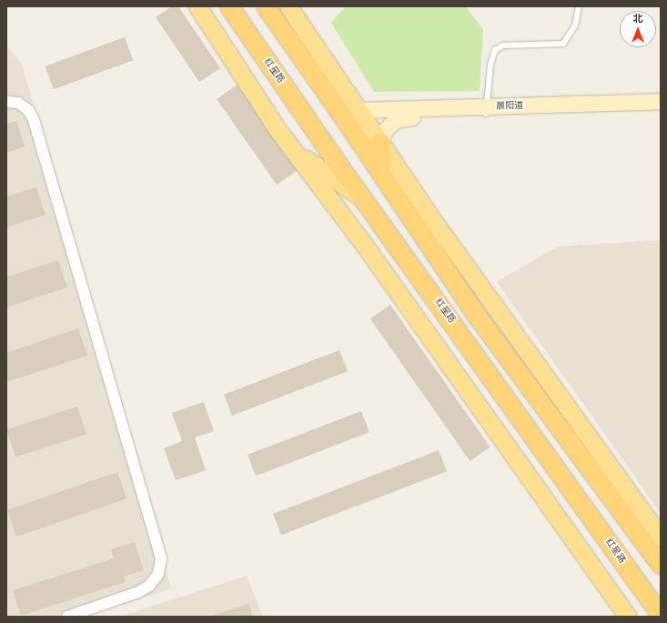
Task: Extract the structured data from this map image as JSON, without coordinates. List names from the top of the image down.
{
  "streets": {
    "highway": ["红星路"],
    "main road": ["晨阳道"]
  },
  "north": "top"
}
